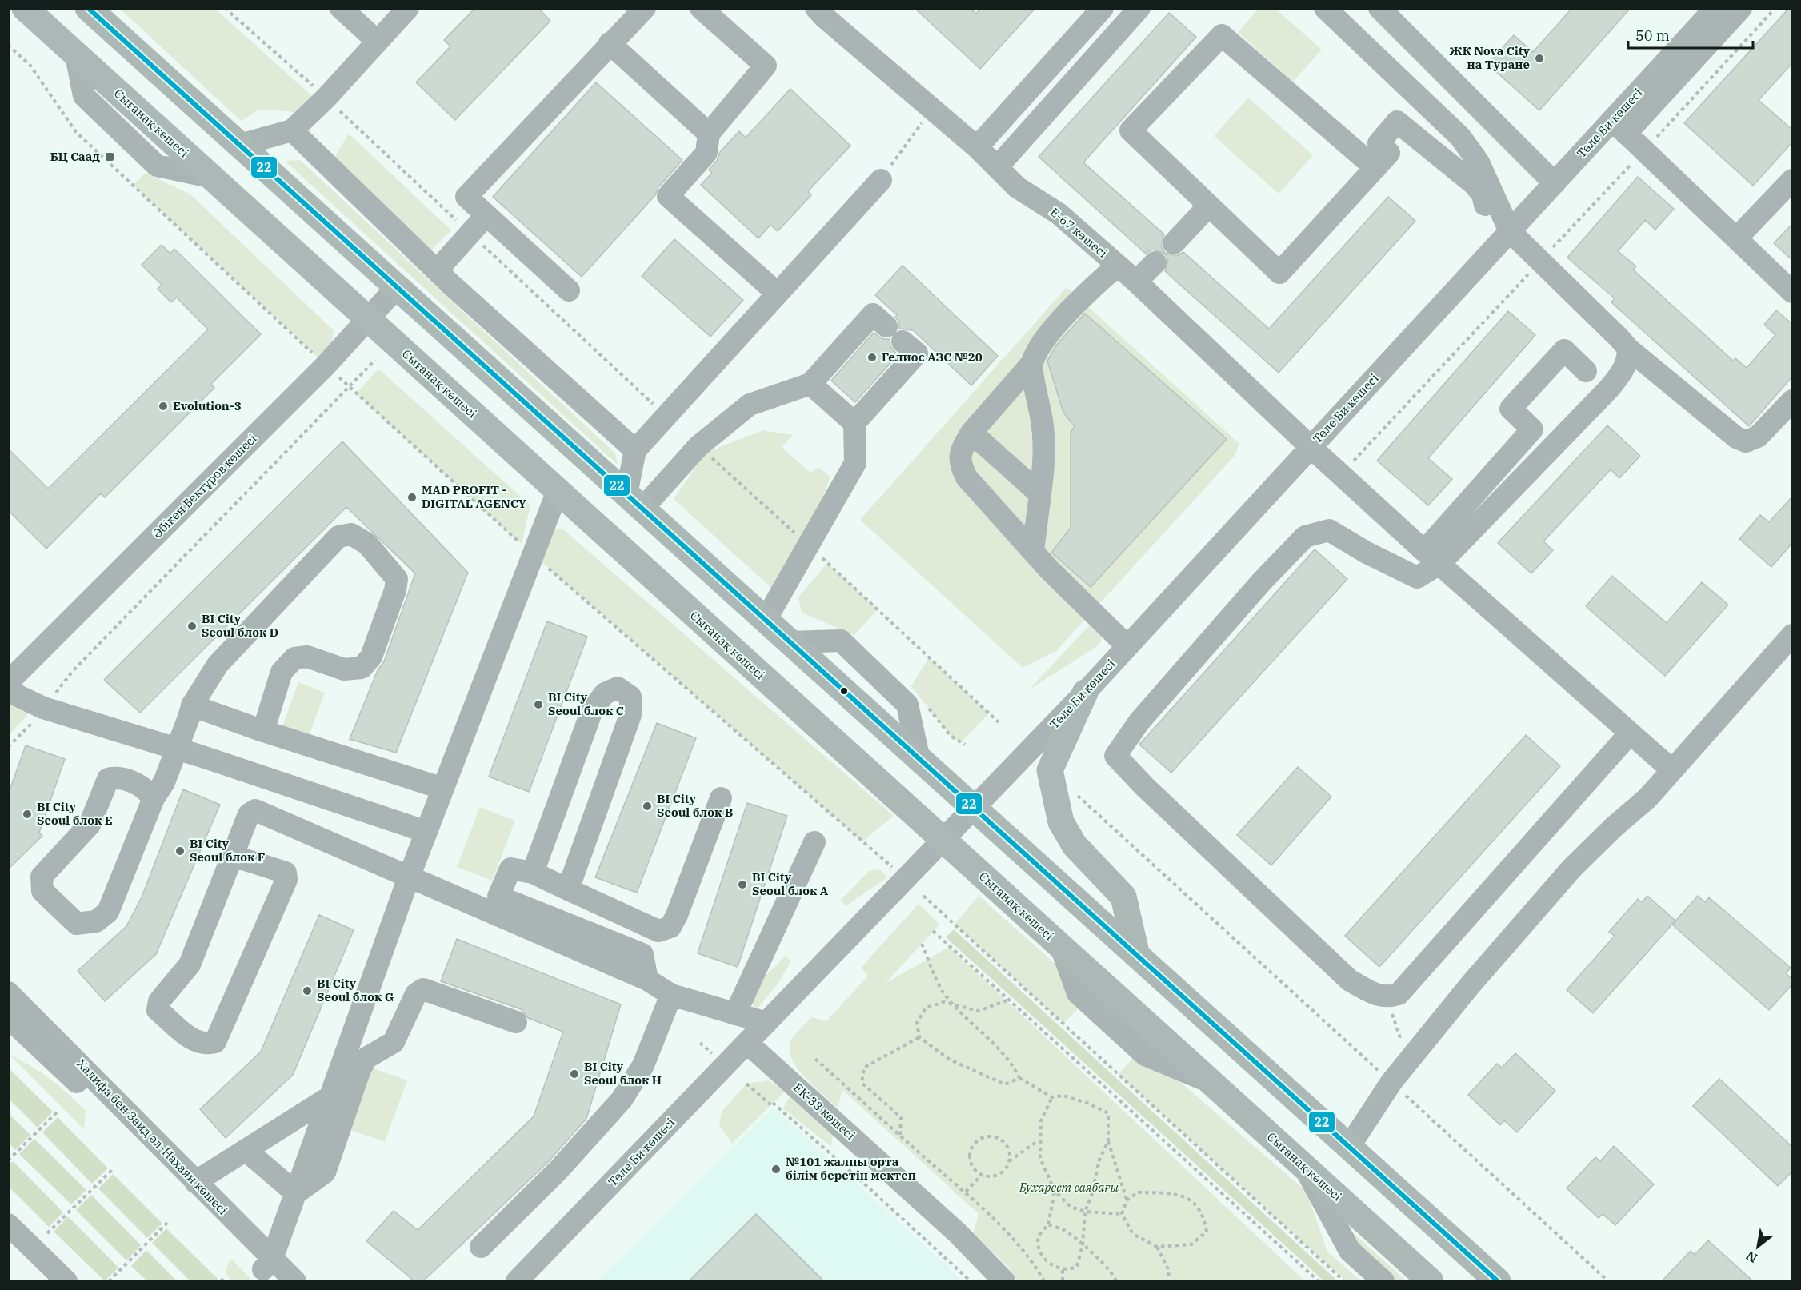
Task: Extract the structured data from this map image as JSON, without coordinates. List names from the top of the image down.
{
  "streets": {
    "main road": ["Сығанақ көшесі"],
    "street": [
      "Төле Би көшесі",
      "Е-67 көшесі",
      "Әбікен Бектұров көшесі",
      "ЕК-33 көшесі",
      "Халифа бен Заид әл-Нахаян көшесі"
    ]
  },
  "crossings": [
    ["Сығанақ көшесі", "Төле Би көшесі"],
    ["Сығанақ көшесі", "Әбікен Бектұров көшесі"],
    ["Төле Би көшесі", "Е-67 көшесі"],
    ["Төле Би көшесі", "ЕК-33 көшесі"]
  ],
  "parks": ["Бухарест саябағы"],
  "places": {
    "other": [
      "ЖК Nova City на Туране",
      "Гелиос АЗС №20",
      "Evolution-3",
      "MAD PROFIT - DIGITAL AGENCY",
      "BI City Seoul блок D",
      "BI City Seoul блок C",
      "BI City Seoul блок B",
      "BI City Seoul блок E",
      "BI City Seoul блок F",
      "BI City Seoul блок A",
      "BI City Seoul блок G",
      "BI City Seoul блок H",
      "№101 жалпы орта білім беретін мектеп"
    ],
    "transit": ["БЦ Саад"]
  },
  "lines": ["transit line 22"],
  "scale_bar": "50 m",
  "north": "bottom left"
}
